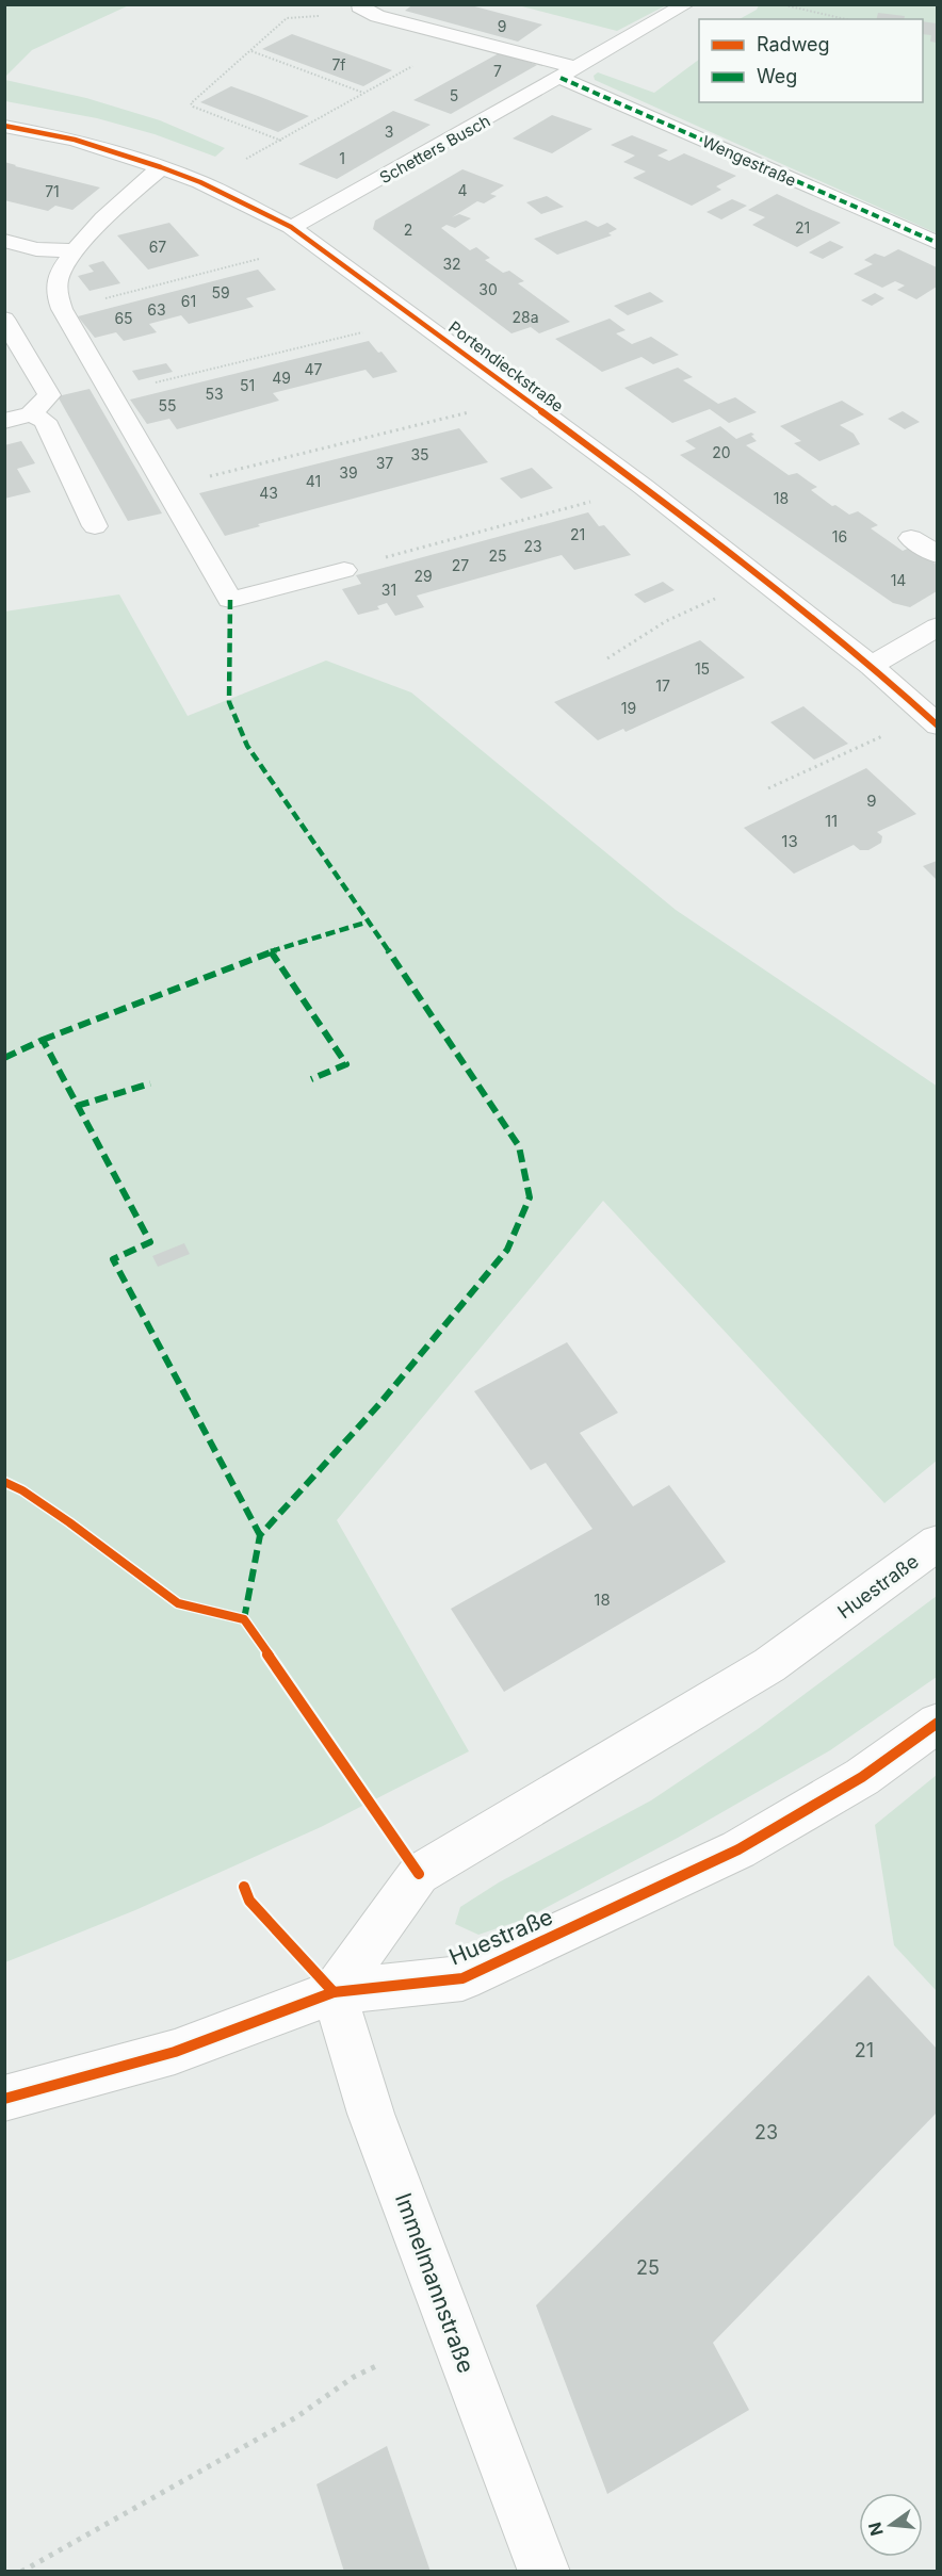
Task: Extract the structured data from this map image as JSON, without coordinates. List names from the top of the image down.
{
  "streets": {
    "street": [
      "Schetters Busch",
      "Wengestraße",
      "Portendieckstraße",
      "Huestraße",
      "Immelmannstraße"
    ]
  },
  "crossings": [
    ["Schetters Busch", "Wengestraße"],
    ["Schetters Busch", "Portendieckstraße"],
    ["Huestraße", "Immelmannstraße"]
  ],
  "house_numbers": [
    "9",
    "7f",
    "7",
    "5",
    "3",
    "1",
    "4",
    "71",
    "21",
    "2",
    "67",
    "32",
    "30",
    "59",
    "61",
    "63",
    "28a",
    "65",
    "47",
    "49",
    "51",
    "53",
    "55",
    "20",
    "35",
    "37",
    "39",
    "41",
    "43",
    "18",
    "21",
    "16",
    "23",
    "25",
    "27",
    "29",
    "14",
    "31",
    "15",
    "17",
    "19",
    "9",
    "11",
    "13",
    "18",
    "21",
    "23",
    "25"
  ],
  "legend": ["Radweg", "Weg"],
  "north": "left"
}
